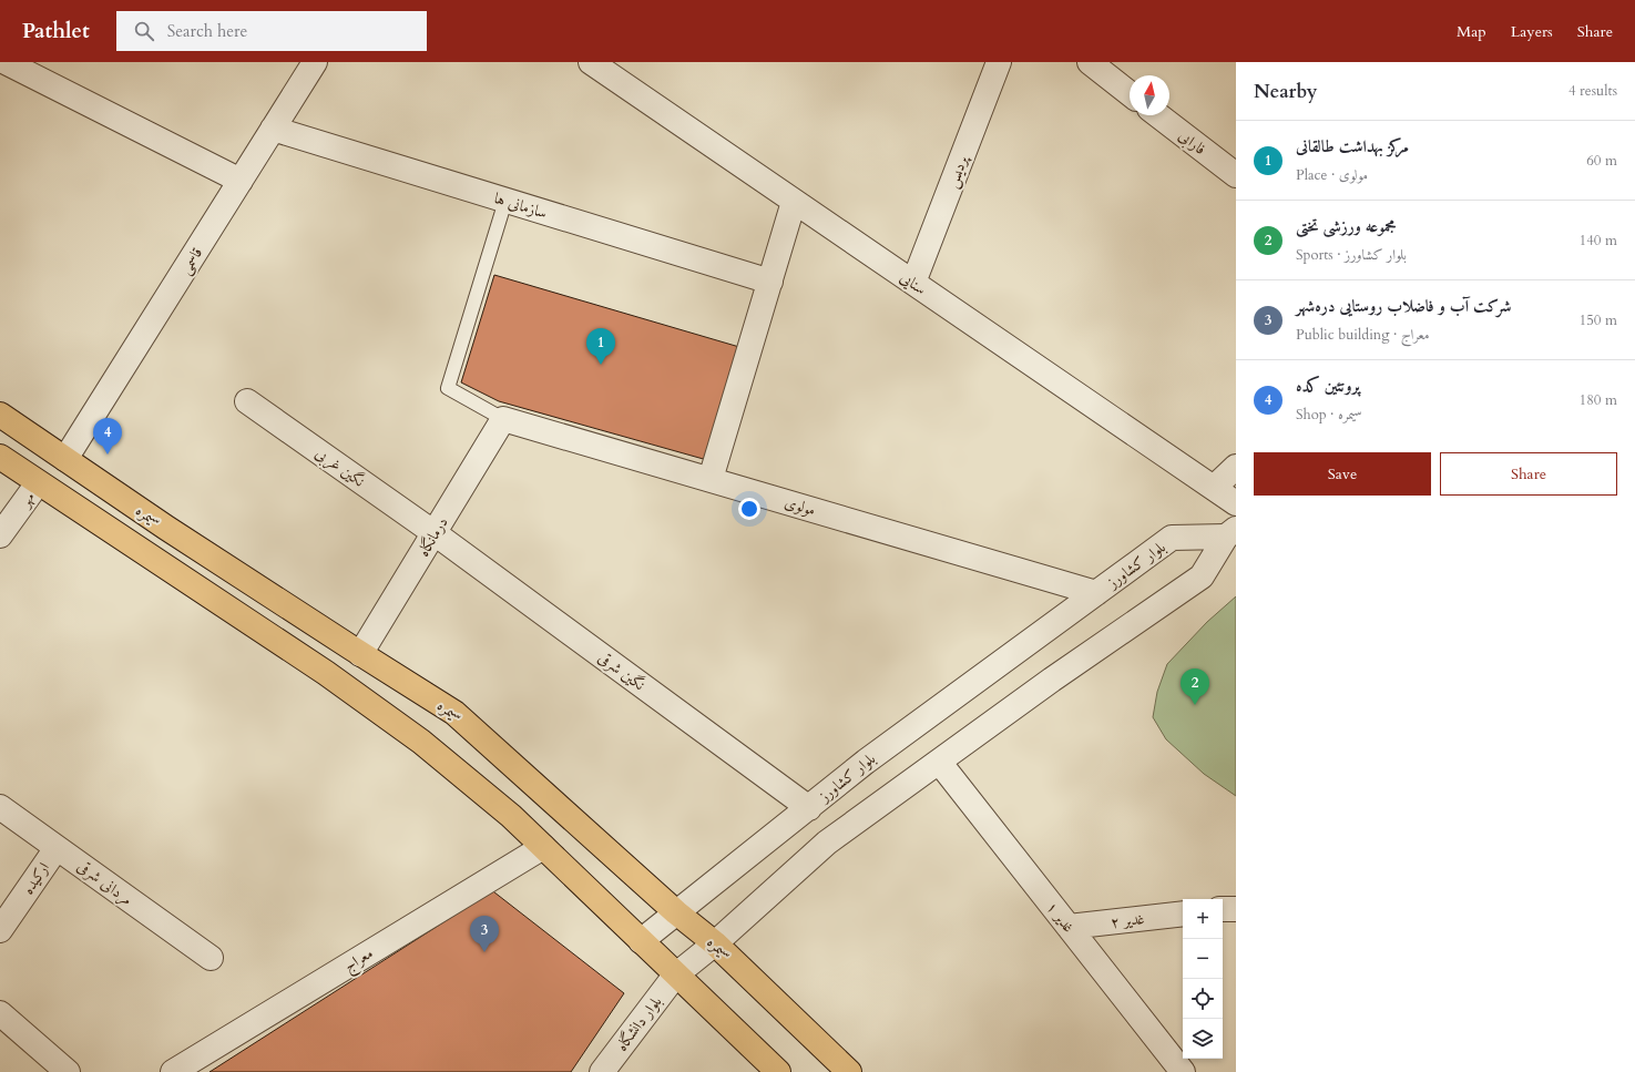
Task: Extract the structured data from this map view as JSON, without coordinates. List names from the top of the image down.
{
  "streets": {
    "main road": ["سیمره"],
    "street": [
      "فارابی",
      "پردیس",
      "سازمانی ها",
      "قاسمی",
      "سنایی",
      "نگین غربی",
      "مهر",
      "مولوی",
      "درمانگاه",
      "بلوار کشاورز",
      "نگین شرقی",
      "ارکیده",
      "مردانی شرقی",
      "غدیر ۱",
      "غدیر ۲",
      "معراج",
      "بلوار دانشگاه"
    ]
  },
  "crossings": [
    ["پردیس", "سنایی"],
    ["سازمانی ها", "قاسمی"],
    ["قاسمی", "سیمره"],
    ["نگین غربی", "درمانگاه"],
    ["نگین غربی", "نگین شرقی"],
    ["مولوی", "درمانگاه"],
    ["مولوی", "بلوار کشاورز"],
    ["سیمره", "درمانگاه"],
    ["سیمره", "بلوار کشاورز"],
    ["سیمره", "بلوار دانشگاه"],
    ["درمانگاه", "نگین شرقی"],
    ["بلوار کشاورز", "نگین شرقی"],
    ["بلوار کشاورز", "غدیر ۱"],
    ["بلوار کشاورز", "بلوار دانشگاه"],
    ["ارکیده", "مردانی شرقی"],
    ["غدیر ۱", "غدیر ۲"]
  ],
  "north": "top",
  "page": {
    "header": "Pathlet",
    "search": "Search here",
    "nav": ["Map", "Layers", "Share"],
    "heading": ["Nearby", "4 results"],
    "list": [
      {
        "mark": "1",
        "name": "مرکز بهداشت طالقانی",
        "note": "Place · مولوی",
        "value": "60 m"
      },
      {
        "mark": "2",
        "name": "مجموعه ورزشی تختی",
        "note": "Sports · بلوار کشاورز",
        "value": "140 m"
      },
      {
        "mark": "3",
        "name": "شرکت آب و فاضلاب روستایی دره‌شهر",
        "note": "Public building · معراج",
        "value": "150 m"
      },
      {
        "mark": "4",
        "name": "پروتئین کده",
        "note": "Shop · سیمره",
        "value": "180 m"
      }
    ],
    "pins": [
      "1",
      "4",
      "2",
      "3"
    ],
    "buttons": ["Save", "Share"],
    "map_buttons": ["+", "−"]
  }
}
